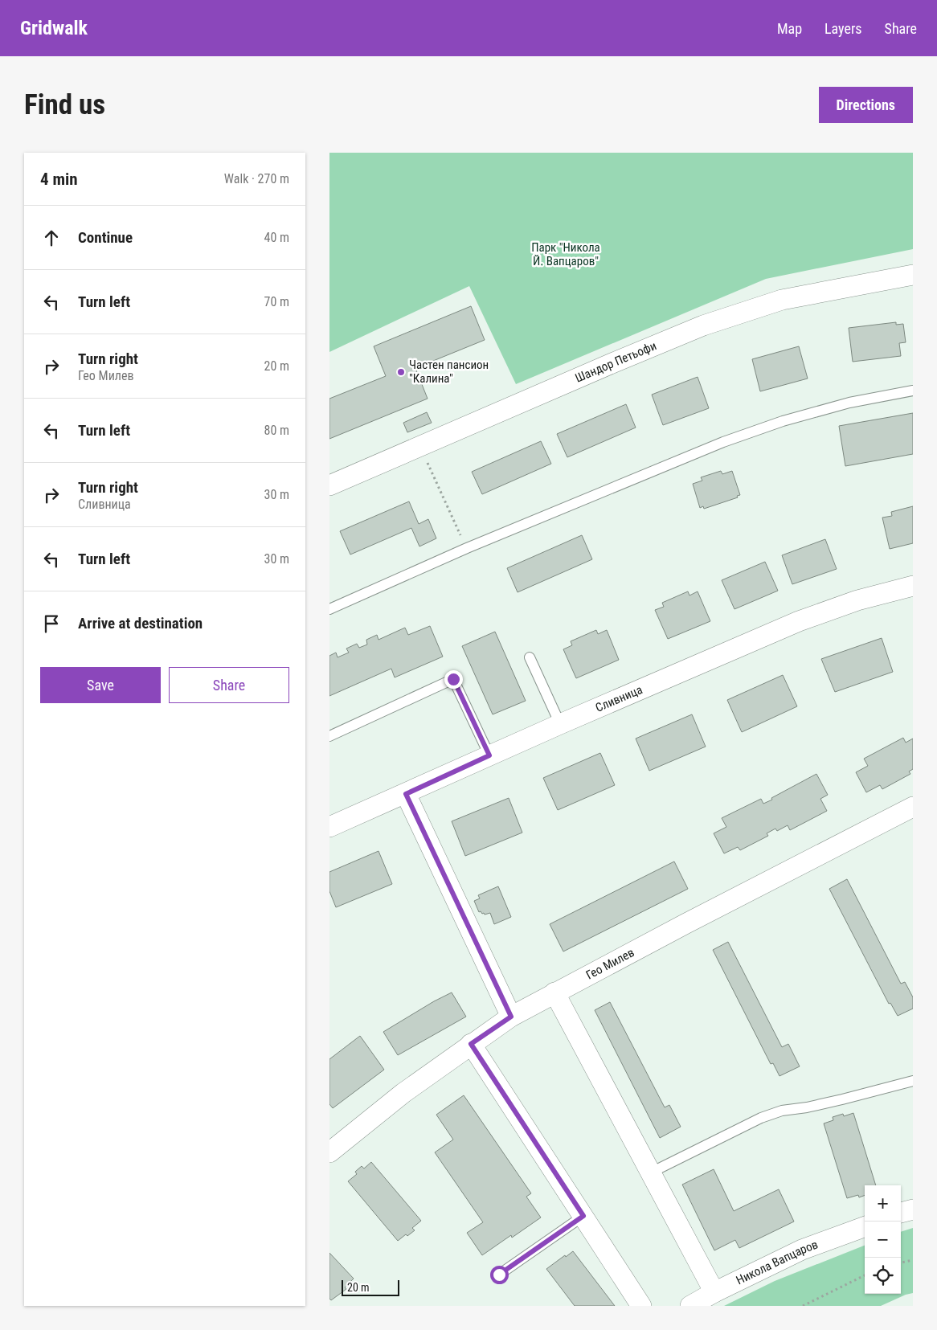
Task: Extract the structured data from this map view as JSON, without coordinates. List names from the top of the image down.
{
  "streets": {
    "street": [
      "Шандор Петьофи",
      "Сливница",
      "Гео Милев",
      "Никола Вапцаров"
    ]
  },
  "parks": ["Парк \"Никола Й. Вапцаров\""],
  "places": ["Частен пансион \"Калина\""],
  "scale_bar": "20 m",
  "page": {
    "header": "Gridwalk",
    "nav": ["Map", "Layers", "Share"],
    "buttons": [
      "Directions",
      ["Save", "Share"]
    ],
    "title": "Find us",
    "heading": ["4 min", "Walk · 270 m"],
    "list": [
      ["Continue", "40 m"],
      ["Turn left", "70 m"],
      ["Turn right", "Гео Милев", "20 m"],
      ["Turn left", "80 m"],
      ["Turn right", "Сливница", "30 m"],
      ["Turn left", "30 m"],
      "Arrive at destination"
    ],
    "map_buttons": ["+", "−"],
    "scale": "20 m"
  }
}
